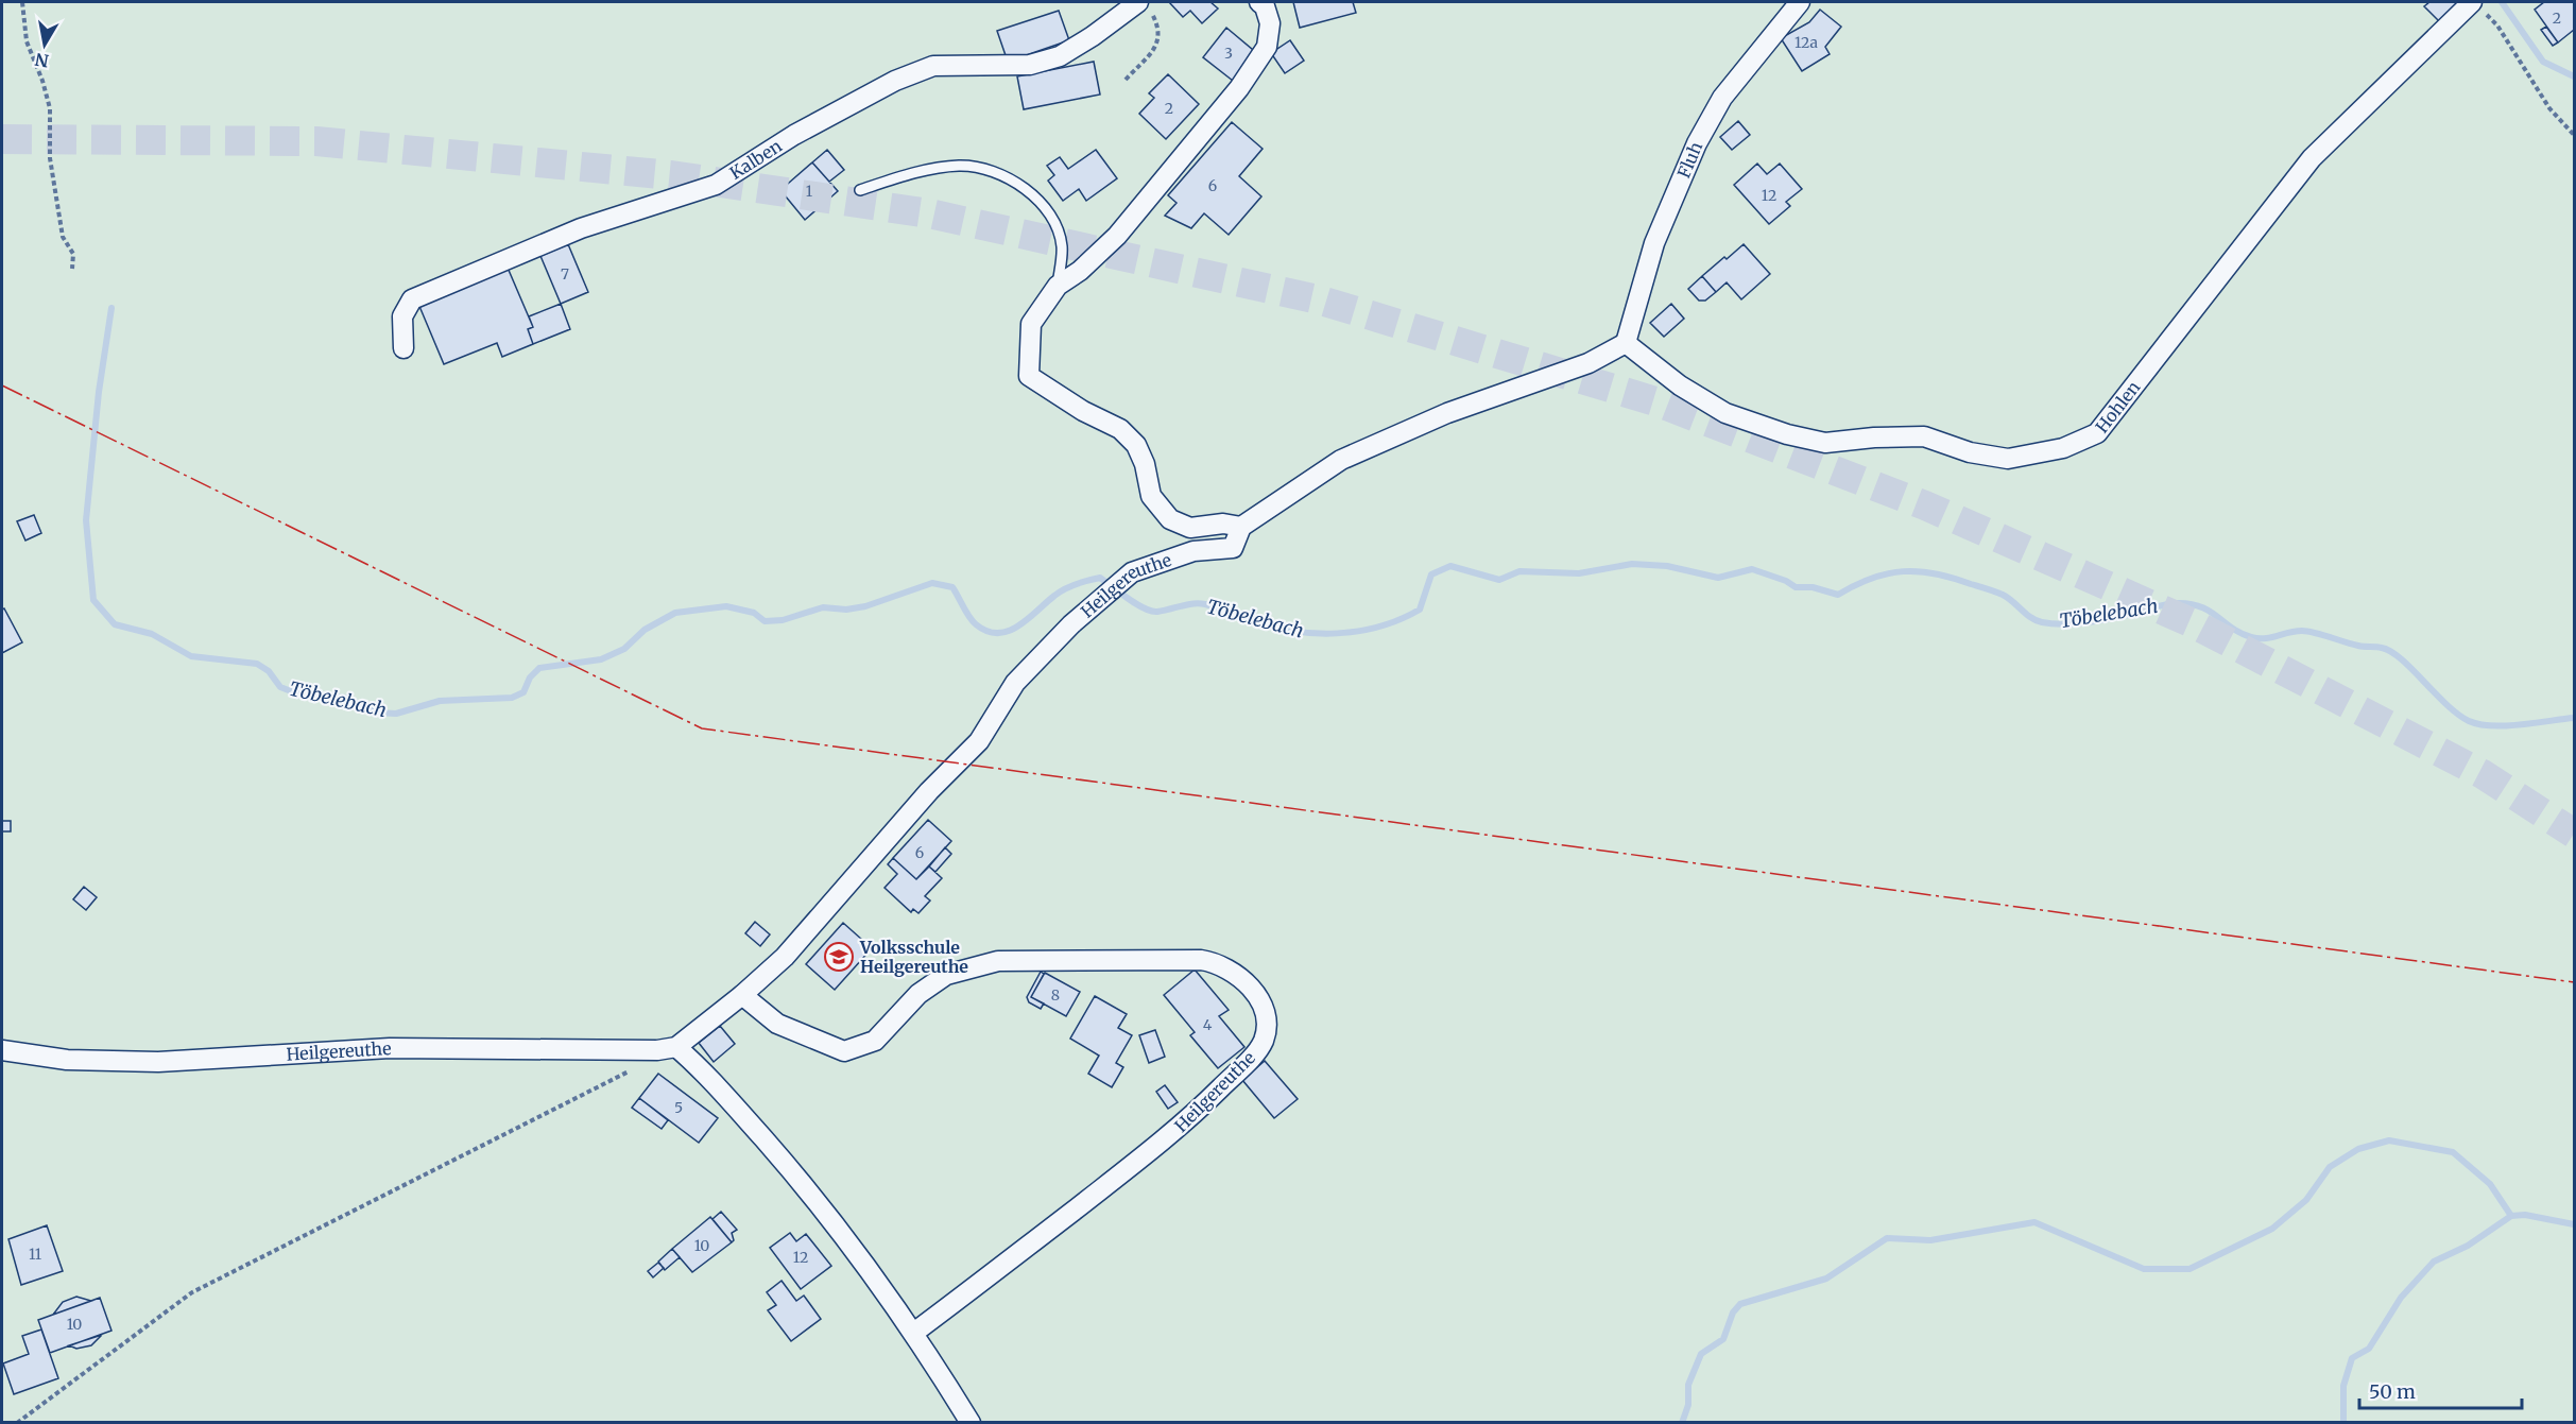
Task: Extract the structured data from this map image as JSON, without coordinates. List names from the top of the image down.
{
  "streets": {
    "street": [
      "Kalben",
      "Fluh",
      "Hohlen",
      "Heilgereuthe"
    ]
  },
  "crossings": [
    ["Fluh", "Hohlen"],
    ["Fluh", "Heilgereuthe"],
    ["Hohlen", "Heilgereuthe"]
  ],
  "water": ["Töbelebach"],
  "places": {
    "school or university": ["Volksschule Heilgereuthe"]
  },
  "house_numbers": [
    "2",
    "12a",
    "3",
    "2",
    "6",
    "1",
    "12",
    "7",
    "6",
    "8",
    "4",
    "5",
    "10",
    "11",
    "12",
    "10"
  ],
  "scale_bar": "50 m",
  "north": "bottom"
}
